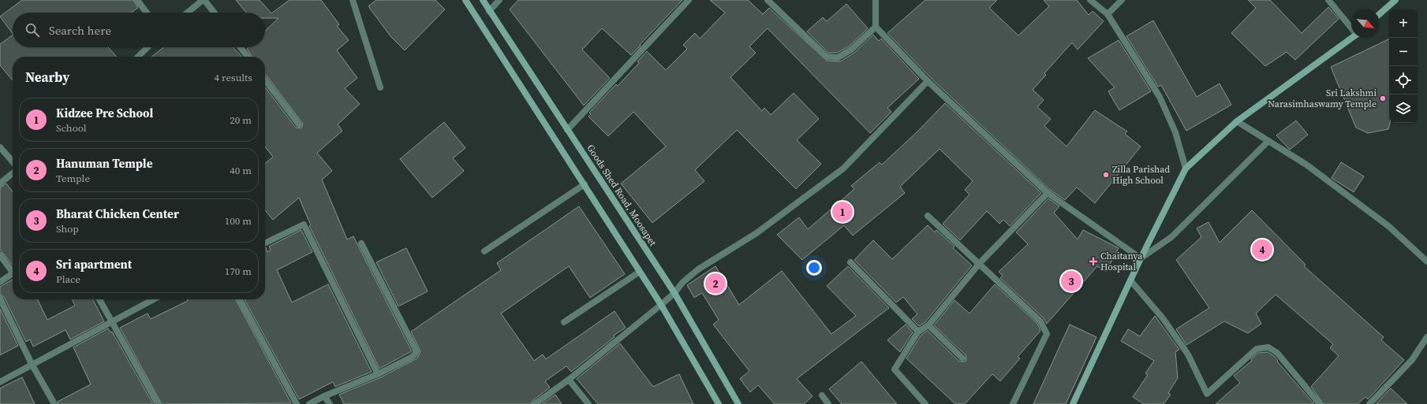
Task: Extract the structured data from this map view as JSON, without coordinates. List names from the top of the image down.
{
  "streets": {
    "street": ["Goods Shed Road, Moosapet"]
  },
  "places": {
    "other": ["Sri Lakshmi Narasimhaswamy Temple", "Zilla Parishad High School"],
    "health": ["Chaitanya Hospital"]
  },
  "north": "bottom right",
  "page": {
    "map_buttons": ["+", "−"],
    "search": "Search here",
    "heading": ["Nearby", "4 results"],
    "list": [
      {
        "mark": "1",
        "name": "Kidzee Pre School",
        "note": "School",
        "value": "20 m"
      },
      {
        "mark": "2",
        "name": "Hanuman Temple",
        "note": "Temple",
        "value": "40 m"
      },
      {
        "mark": "3",
        "name": "Bharat Chicken Center",
        "note": "Shop",
        "value": "100 m"
      },
      {
        "mark": "4",
        "name": "Sri apartment",
        "note": "Place",
        "value": "170 m"
      }
    ],
    "pins": [
      "1",
      "4",
      "3",
      "2"
    ]
  }
}
